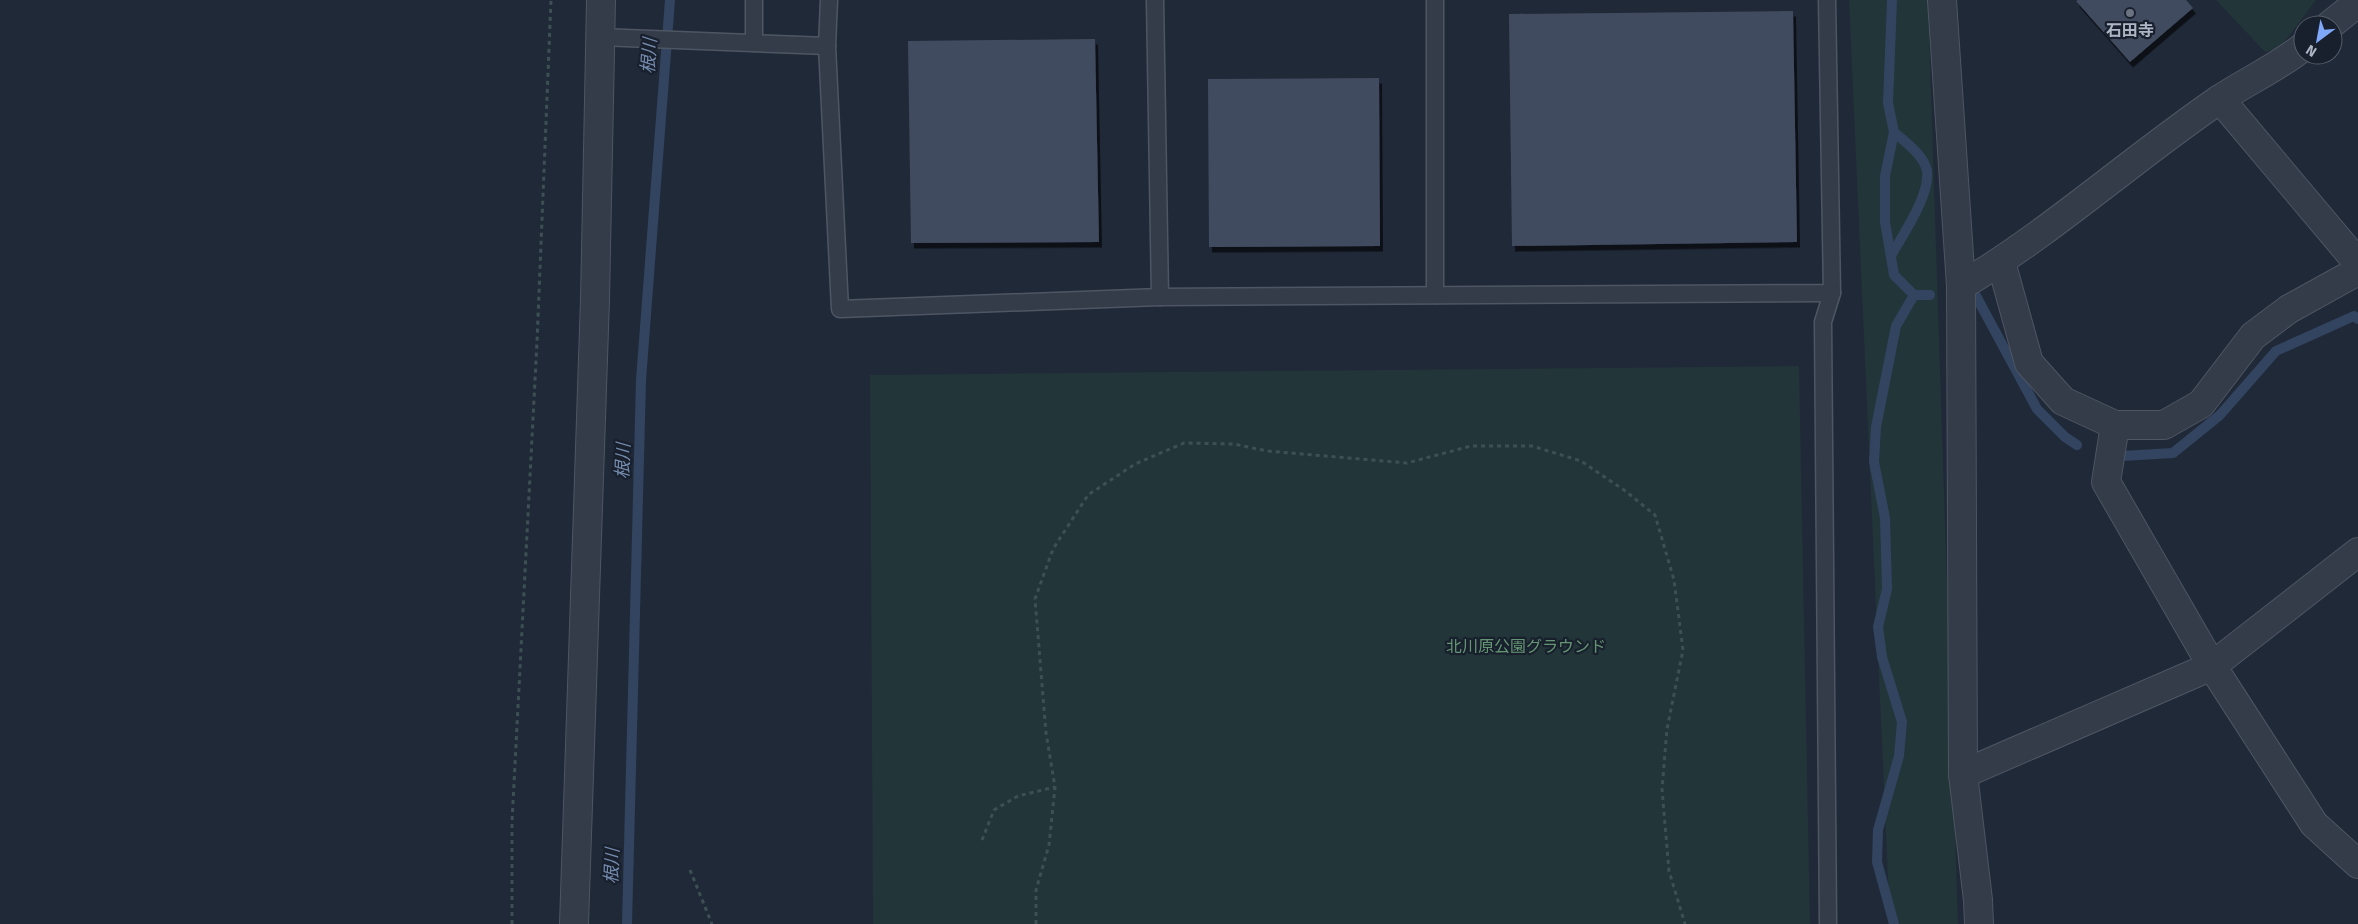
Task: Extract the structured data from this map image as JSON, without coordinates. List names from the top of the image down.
{
  "water": ["根川"],
  "parks": ["北川原公園グラウンド"],
  "places": ["石田寺"],
  "north": "bottom left"
}
